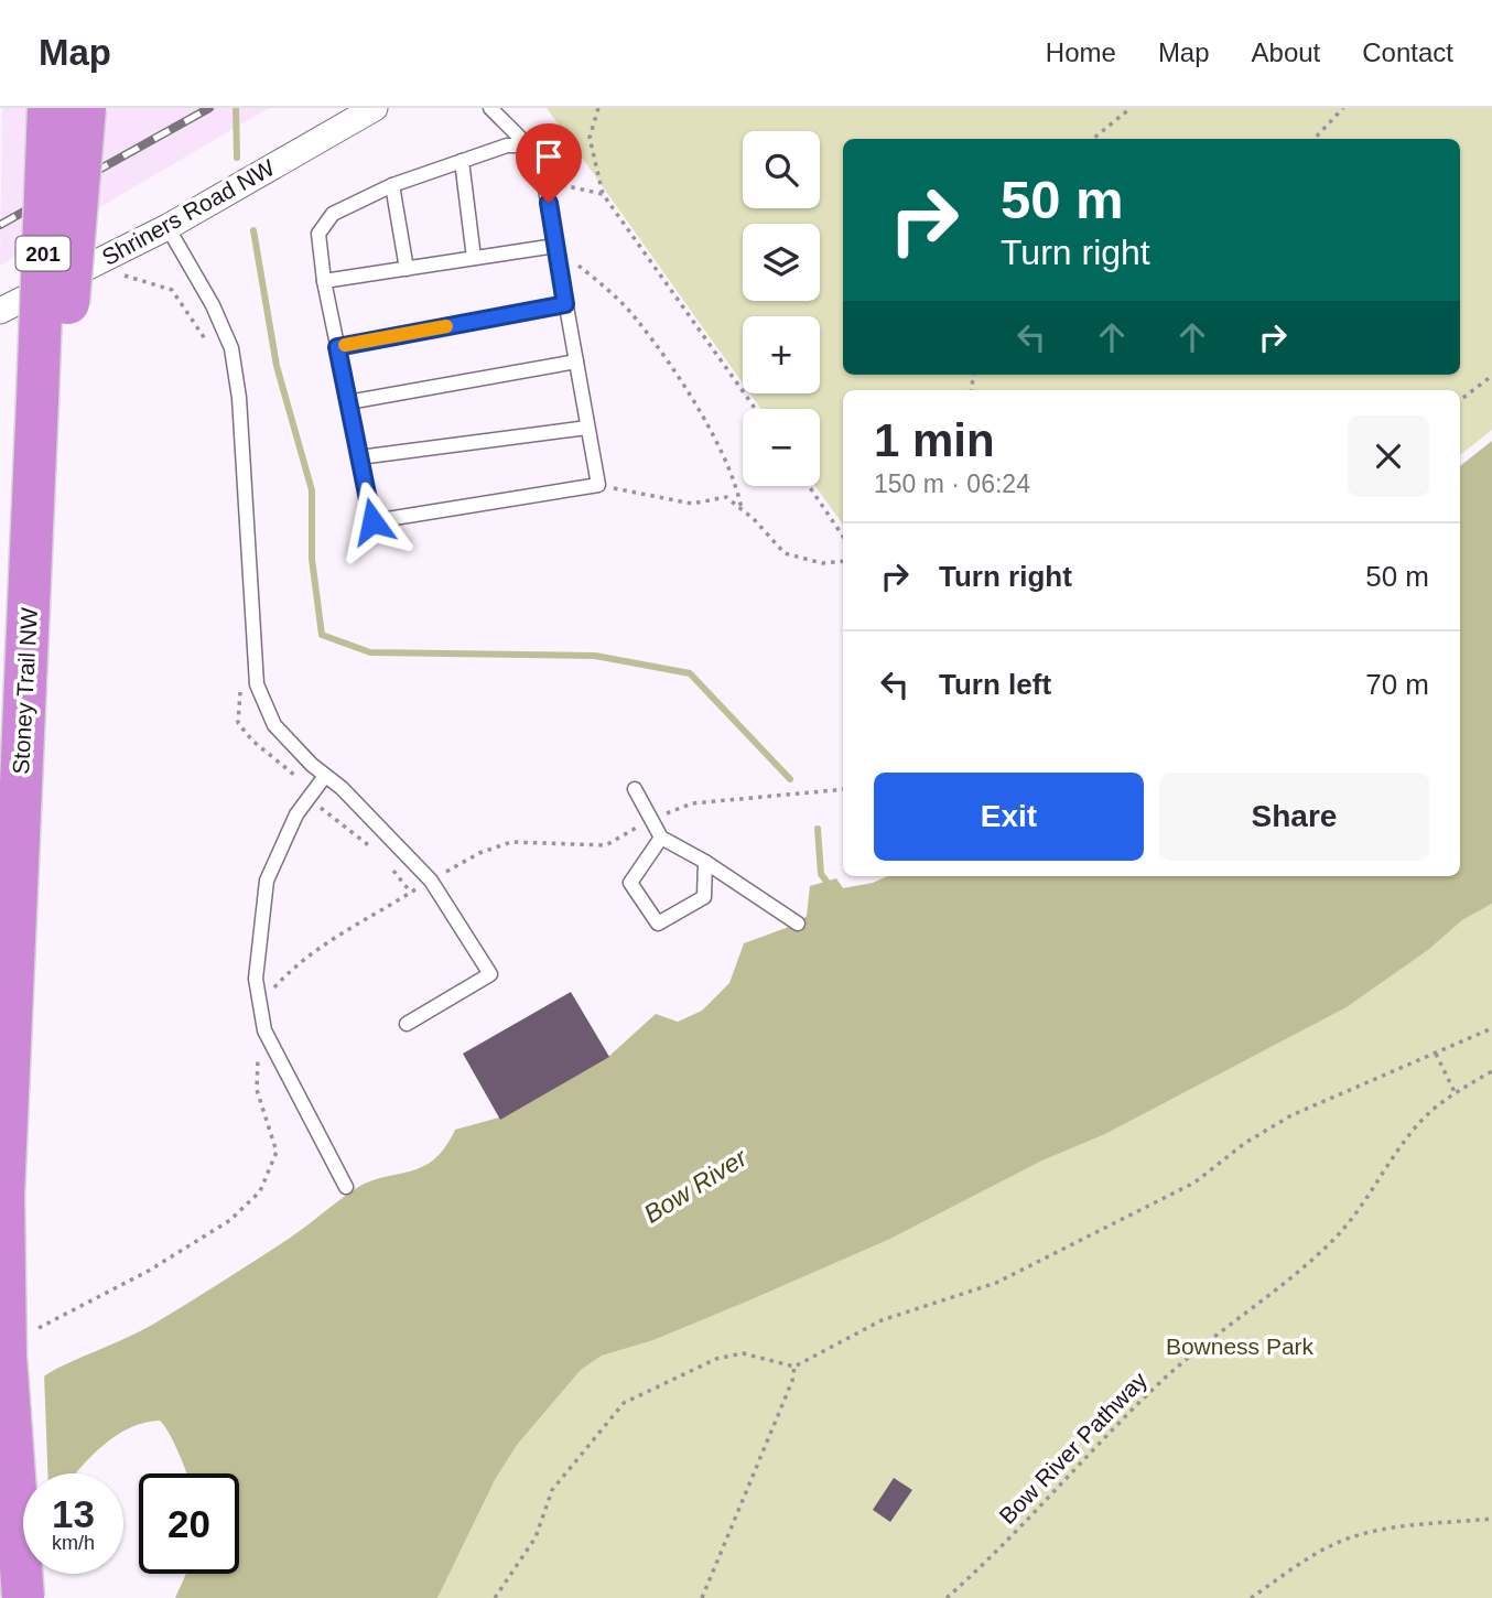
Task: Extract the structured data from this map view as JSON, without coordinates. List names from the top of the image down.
{
  "streets": {
    "highway": ["201", "Stoney Trail NW"],
    "street": ["Shriners Road NW"],
    "path": ["Bow River Pathway"]
  },
  "water": ["Bow River"],
  "parks": ["Bowness Park"],
  "page": {
    "header": "Map",
    "nav": [
      "Home",
      "Map",
      "About",
      "Contact"
    ],
    "map_buttons": ["+", "−"],
    "turn": ["50 m", "Turn right"],
    "heading": ["1 min", "150 m · 06:24"],
    "list": [
      {
        "name": "Turn right",
        "value": "50 m"
      },
      {
        "name": "Turn left",
        "value": "70 m"
      }
    ],
    "buttons": ["Exit", "Share"],
    "speed": "13 km/h",
    "limit": "20"
  }
}
